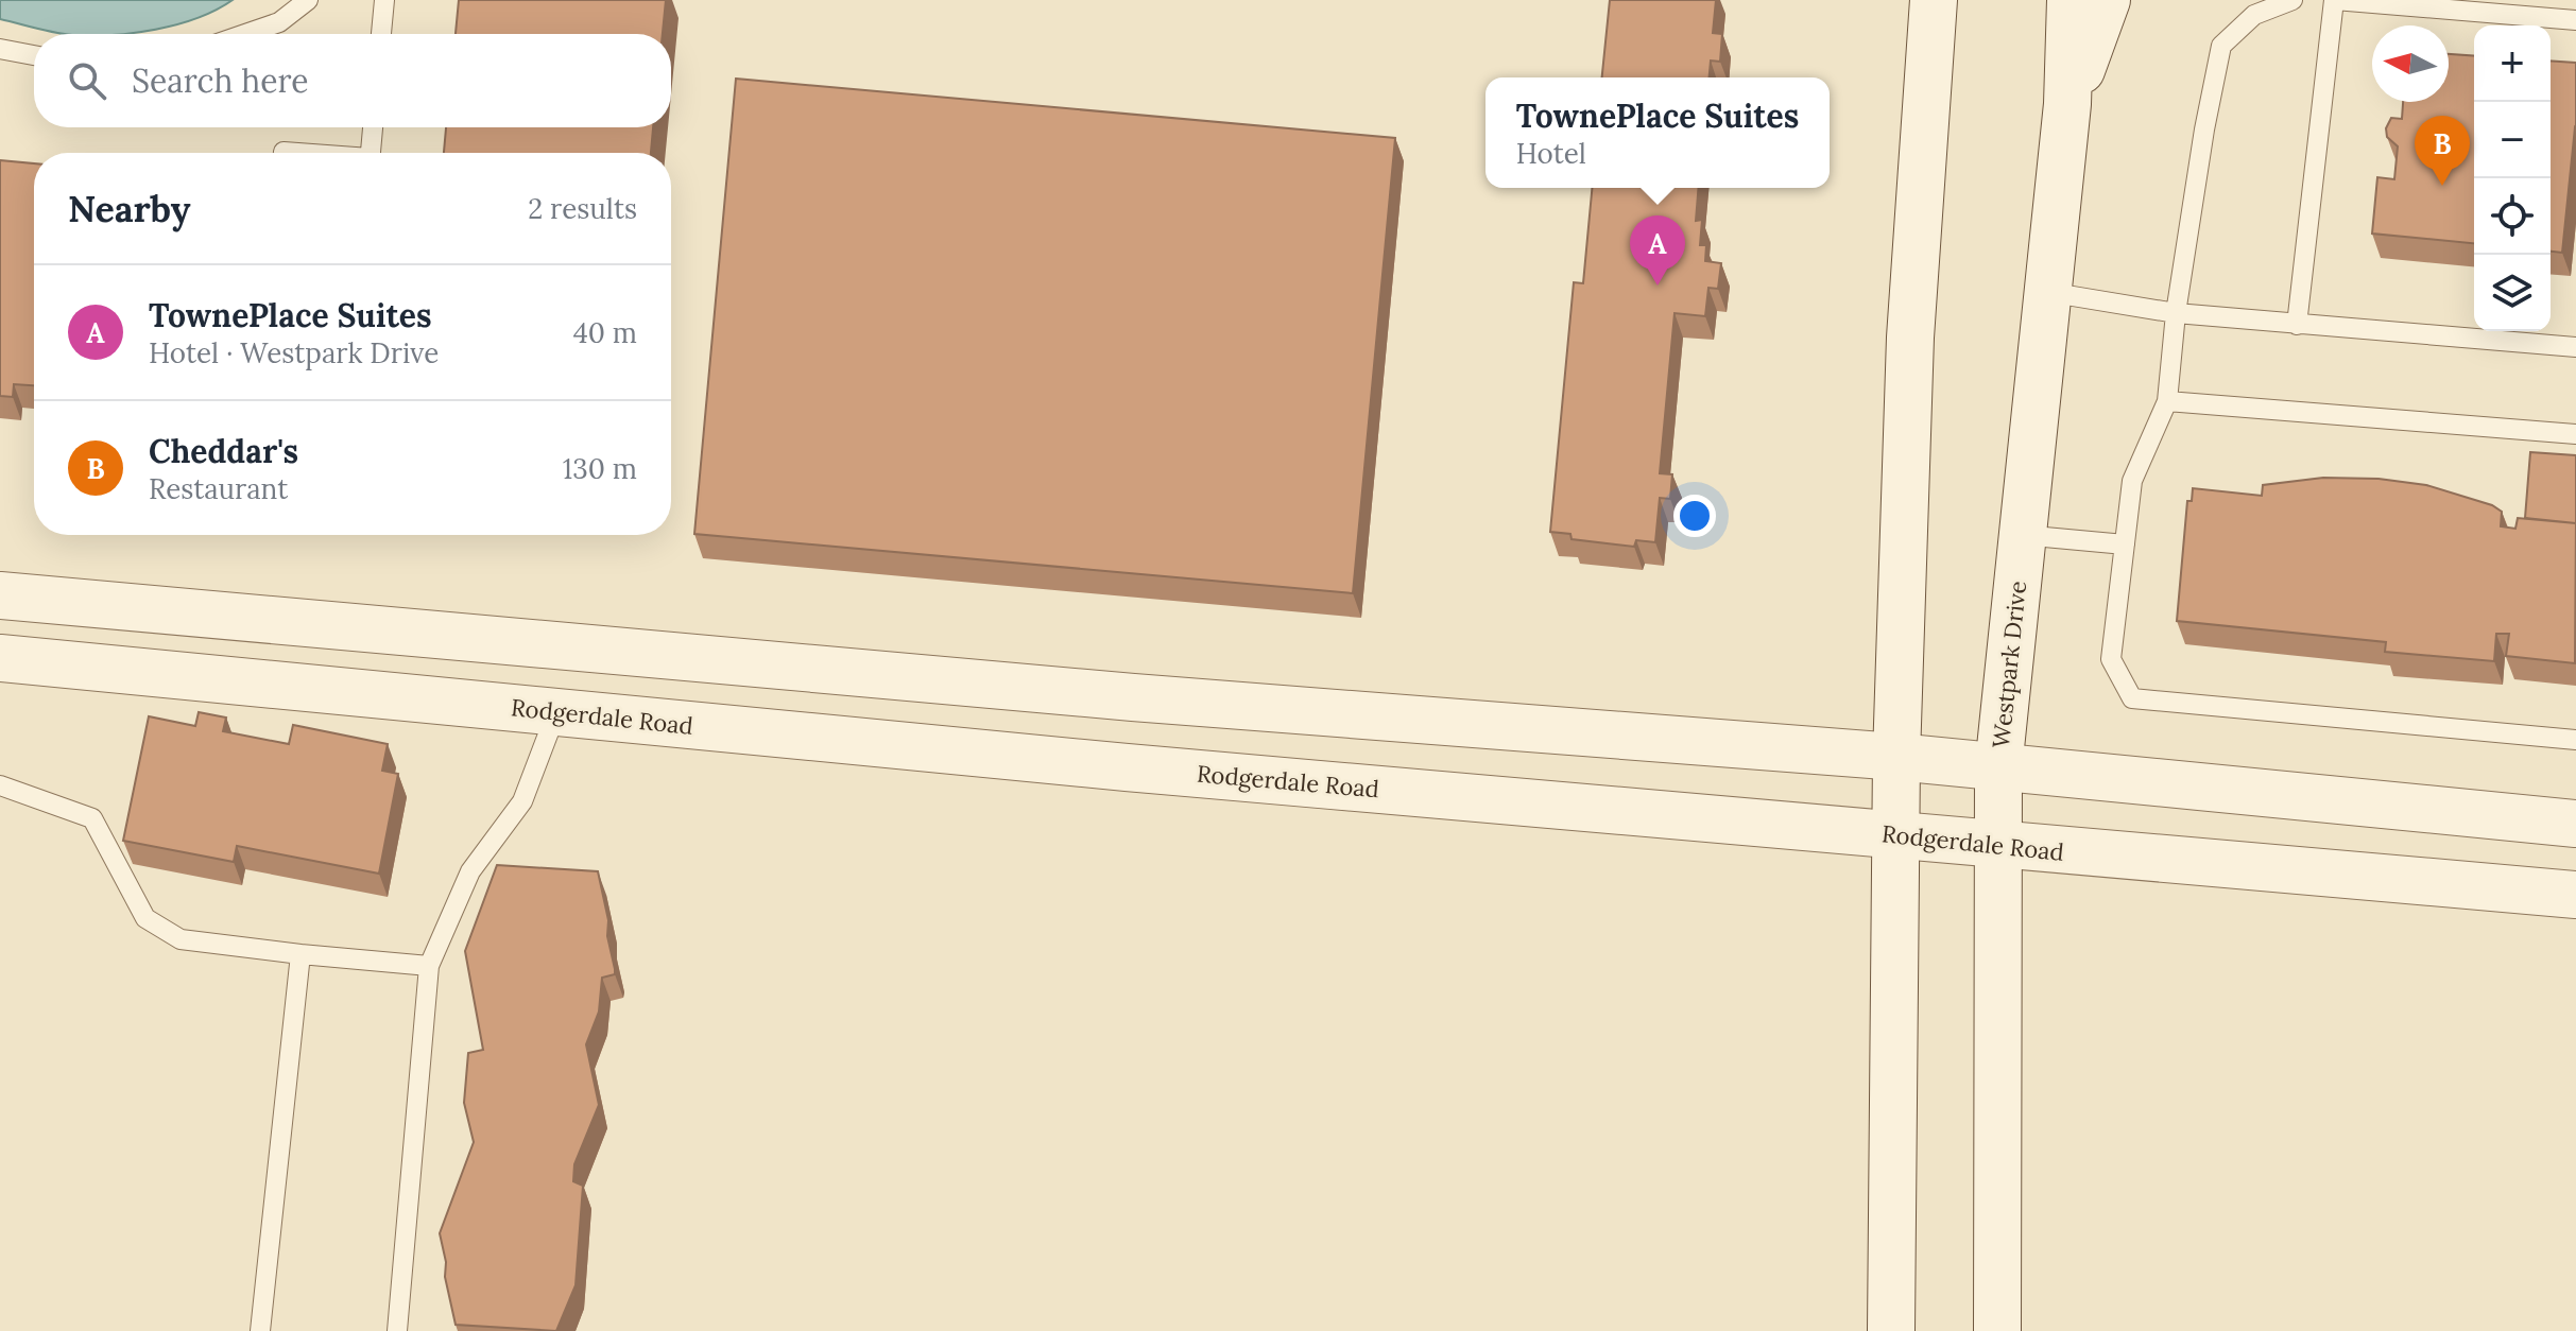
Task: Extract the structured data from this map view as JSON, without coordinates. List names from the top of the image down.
{
  "streets": {
    "street": ["Westpark Drive", "Rodgerdale Road"]
  },
  "crossings": [
    ["Westpark Drive", "Rodgerdale Road"]
  ],
  "north": "left",
  "page": {
    "map_buttons": ["+", "−"],
    "search": "Search here",
    "popup": ["TownePlace Suites", "Hotel"],
    "pins": ["B", "A"],
    "heading": ["Nearby", "2 results"],
    "list": [
      {
        "mark": "A",
        "name": "TownePlace Suites",
        "note": "Hotel · Westpark Drive",
        "value": "40 m"
      },
      {
        "mark": "B",
        "name": "Cheddar's",
        "note": "Restaurant",
        "value": "130 m"
      }
    ]
  }
}
